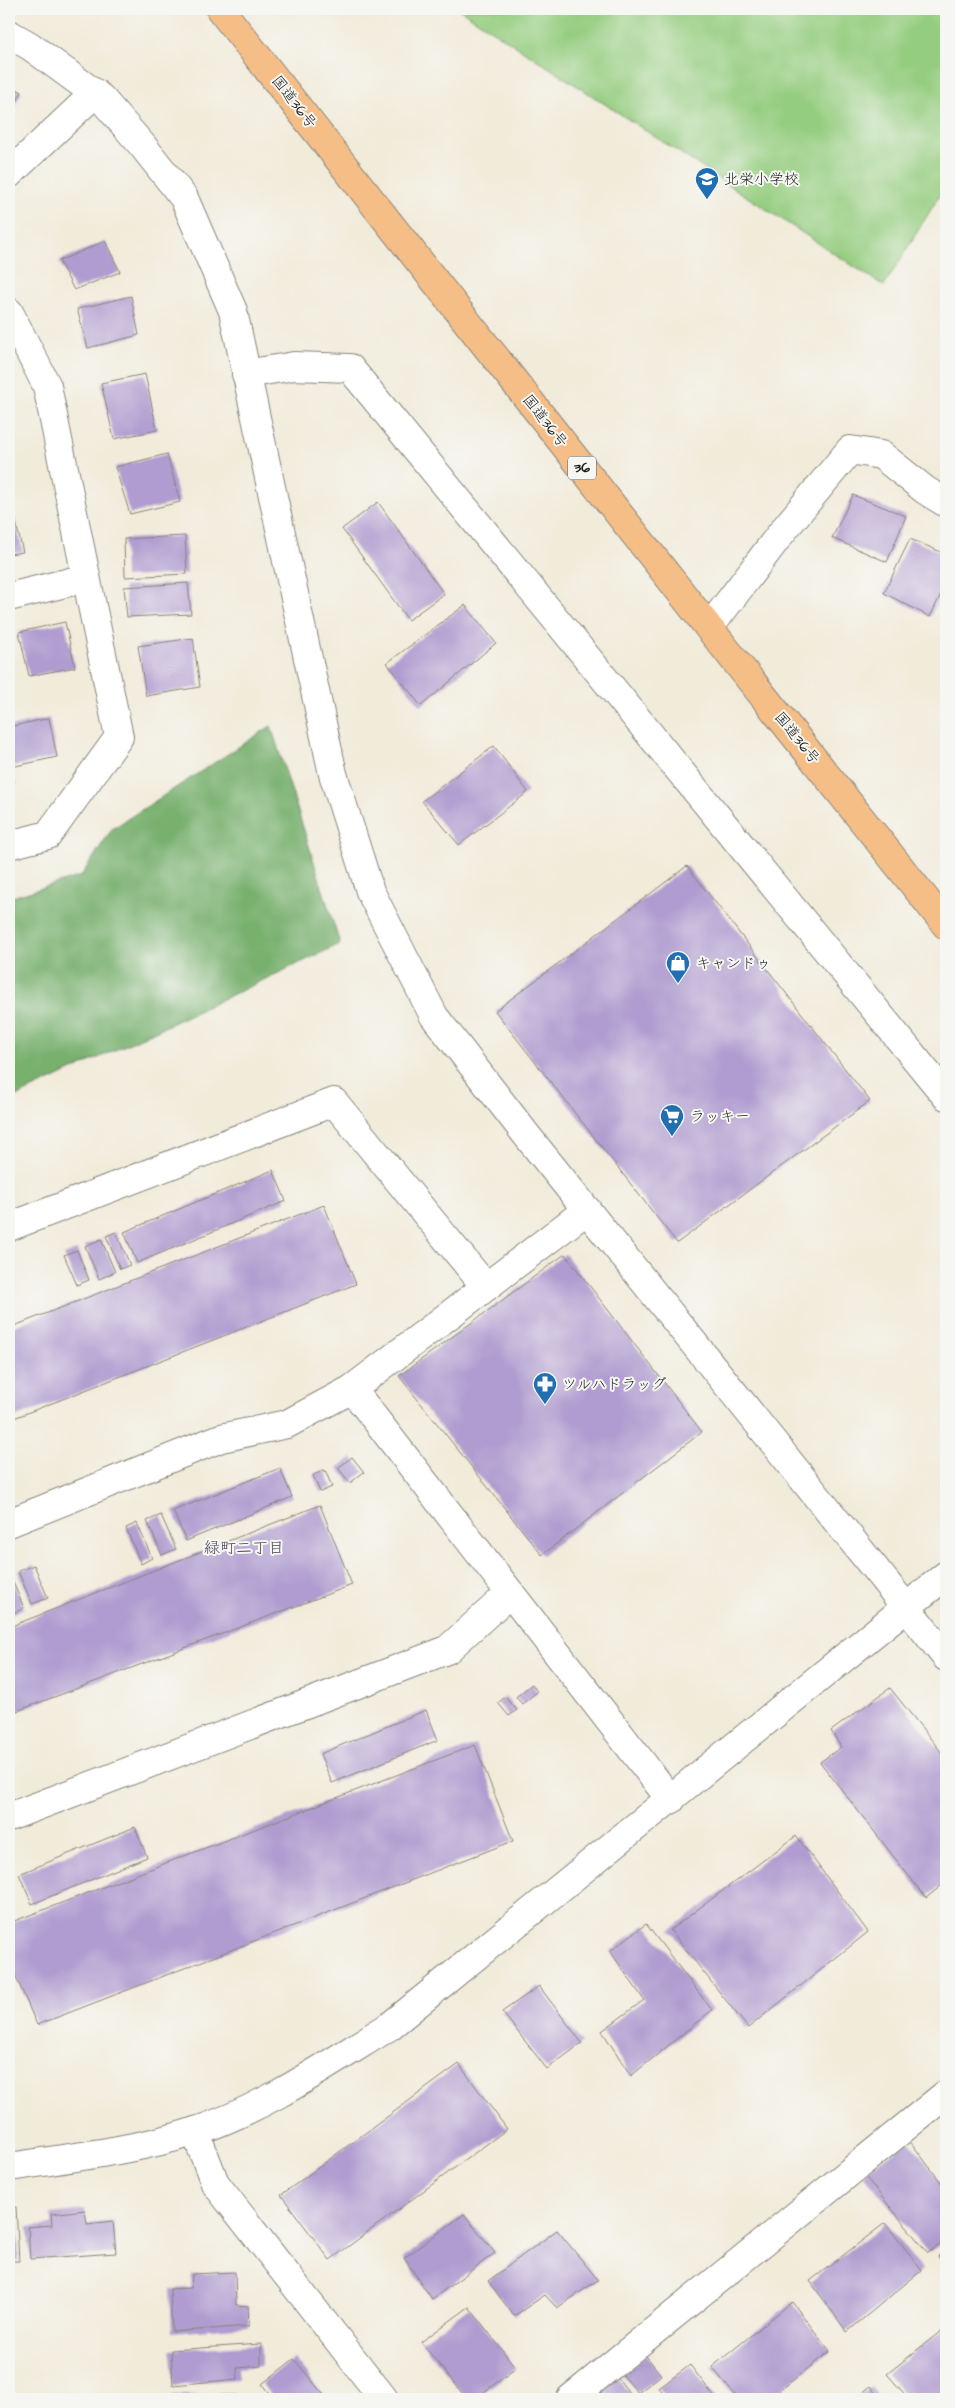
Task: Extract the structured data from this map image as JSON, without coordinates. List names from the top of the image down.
{
  "streets": {
    "highway": ["国道36号", "36"]
  },
  "districts": ["緑町二丁目"],
  "places": {
    "school or university": ["北栄小学校"],
    "shop": ["キャンドゥ"],
    "supermarket": ["ラッキー"],
    "pharmacy": ["ツルハドラッグ"]
  }
}
